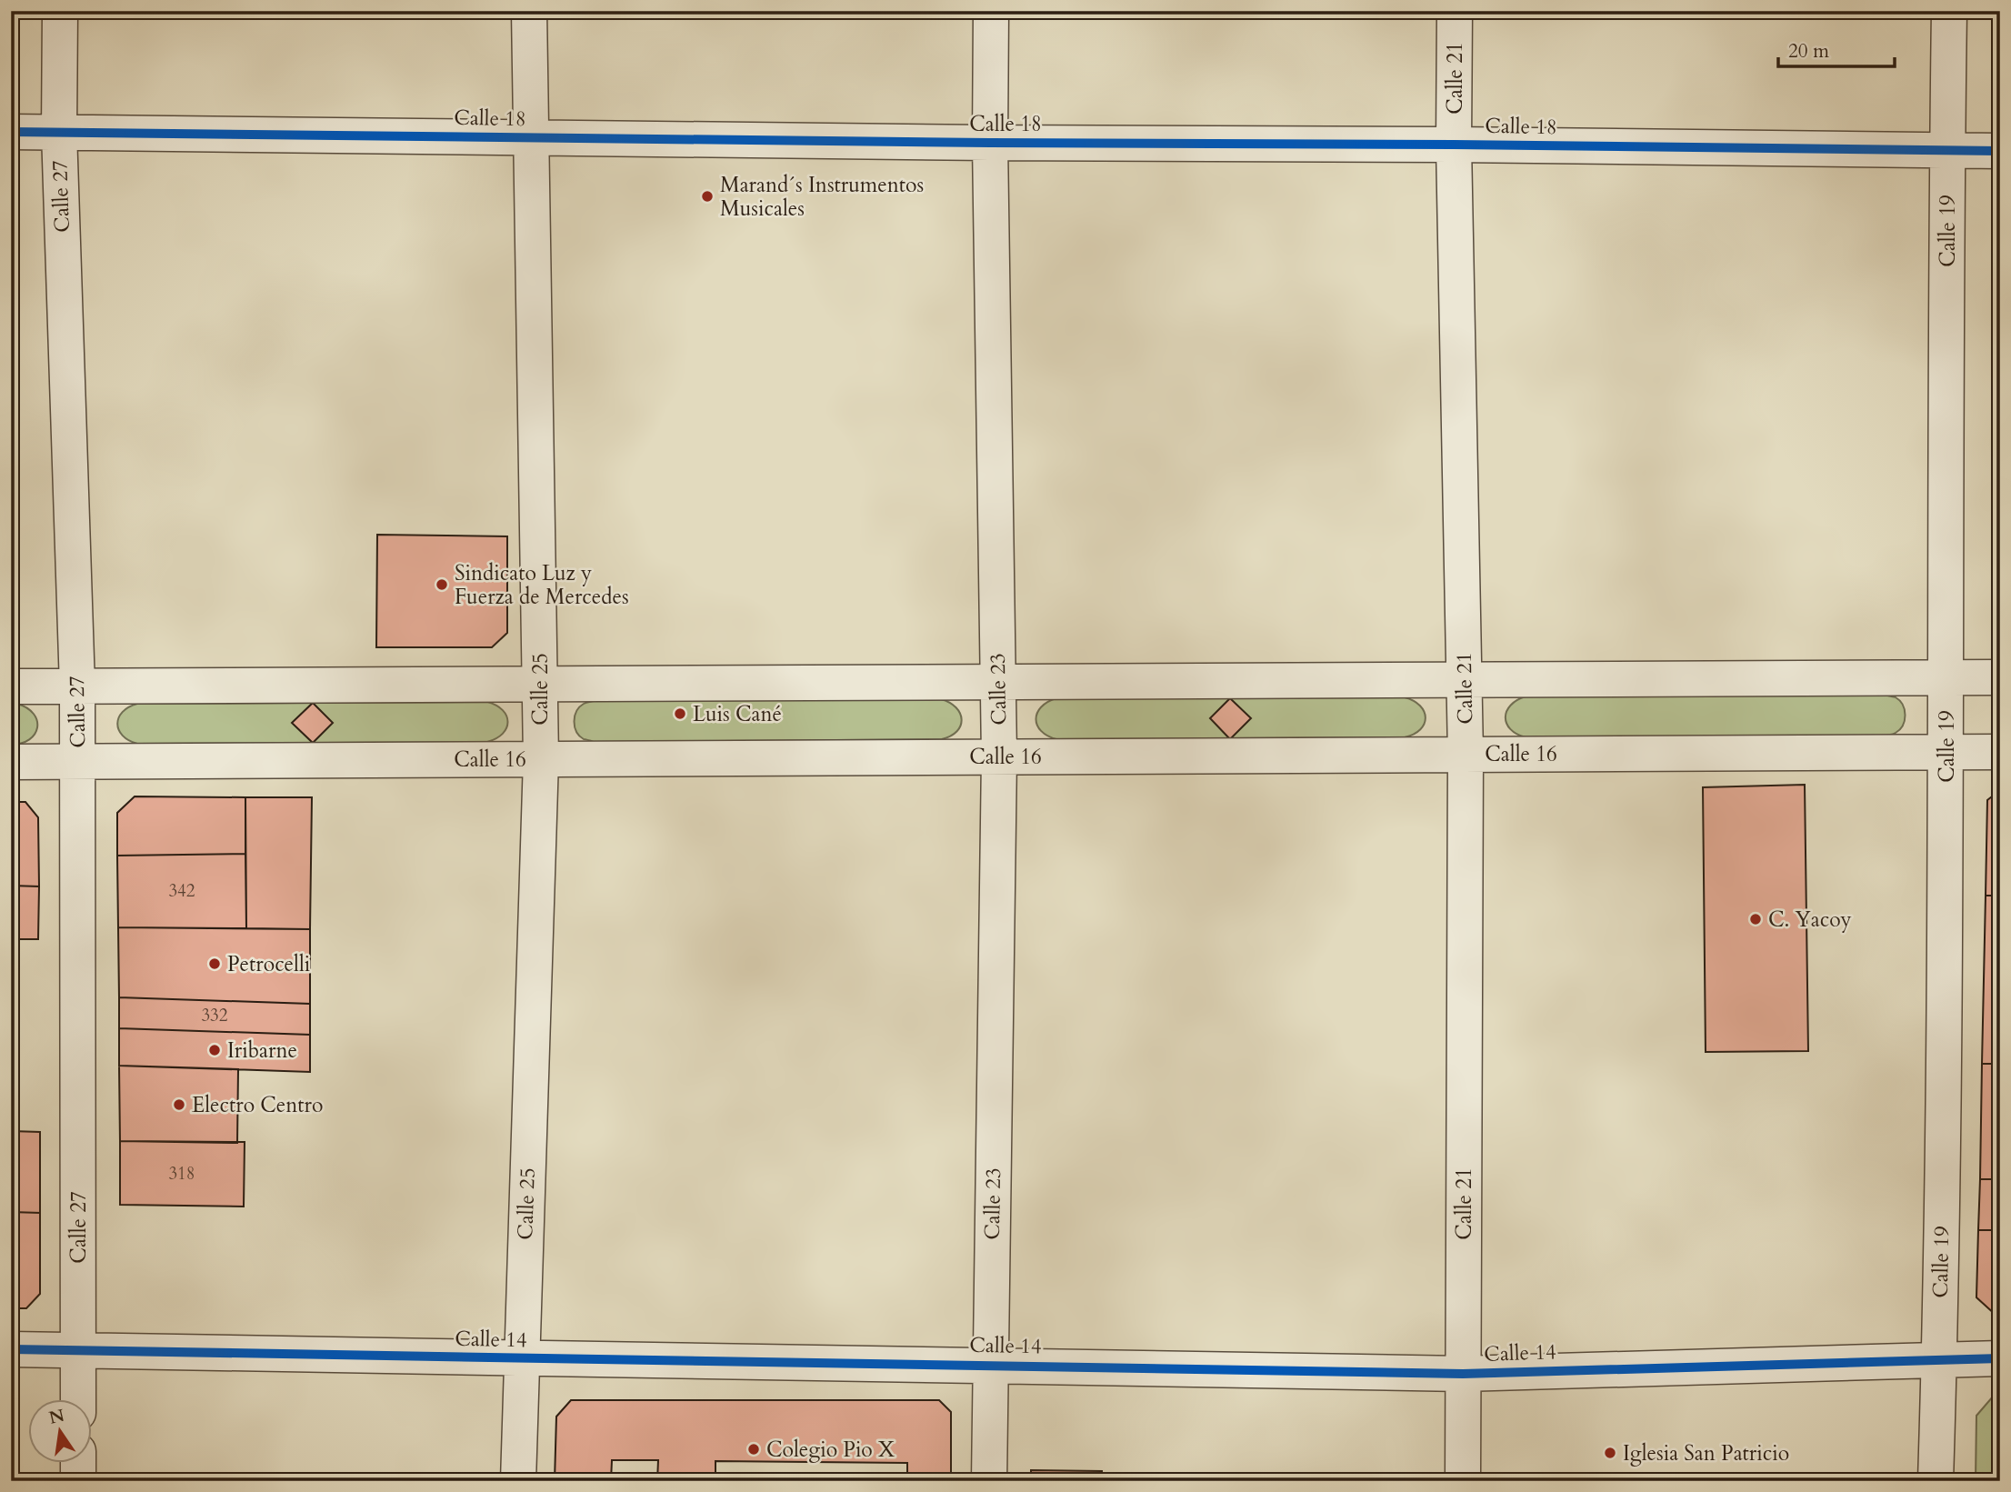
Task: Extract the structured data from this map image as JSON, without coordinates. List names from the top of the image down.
{
  "streets": {
    "street": [
      "Calle 21",
      "Calle 18",
      "Calle 27",
      "Calle 19",
      "Calle 25",
      "Calle 23",
      "Calle 16",
      "Calle 14"
    ]
  },
  "crossings": [
    ["Calle 21", "Calle 18"],
    ["Calle 21", "Calle 16"],
    ["Calle 21", "Calle 14"],
    ["Calle 18", "Calle 27"],
    ["Calle 18", "Calle 19"],
    ["Calle 18", "Calle 25"],
    ["Calle 18", "Calle 23"],
    ["Calle 27", "Calle 16"],
    ["Calle 27", "Calle 14"],
    ["Calle 19", "Calle 16"],
    ["Calle 19", "Calle 14"],
    ["Calle 25", "Calle 16"],
    ["Calle 25", "Calle 14"],
    ["Calle 23", "Calle 16"],
    ["Calle 23", "Calle 14"]
  ],
  "places": [
    "Marand´s Instrumentos Musicales",
    "Sindicato Luz y Fuerza de Mercedes",
    "Luis Cané",
    "C. Yacoy",
    "Petrocelli",
    "Iribarne",
    "Electro Centro",
    "Colegio Pio X",
    "Iglesia San Patricio"
  ],
  "house_numbers": ["342", "332", "318"],
  "scale_bar": "20 m",
  "north": "top"
}
